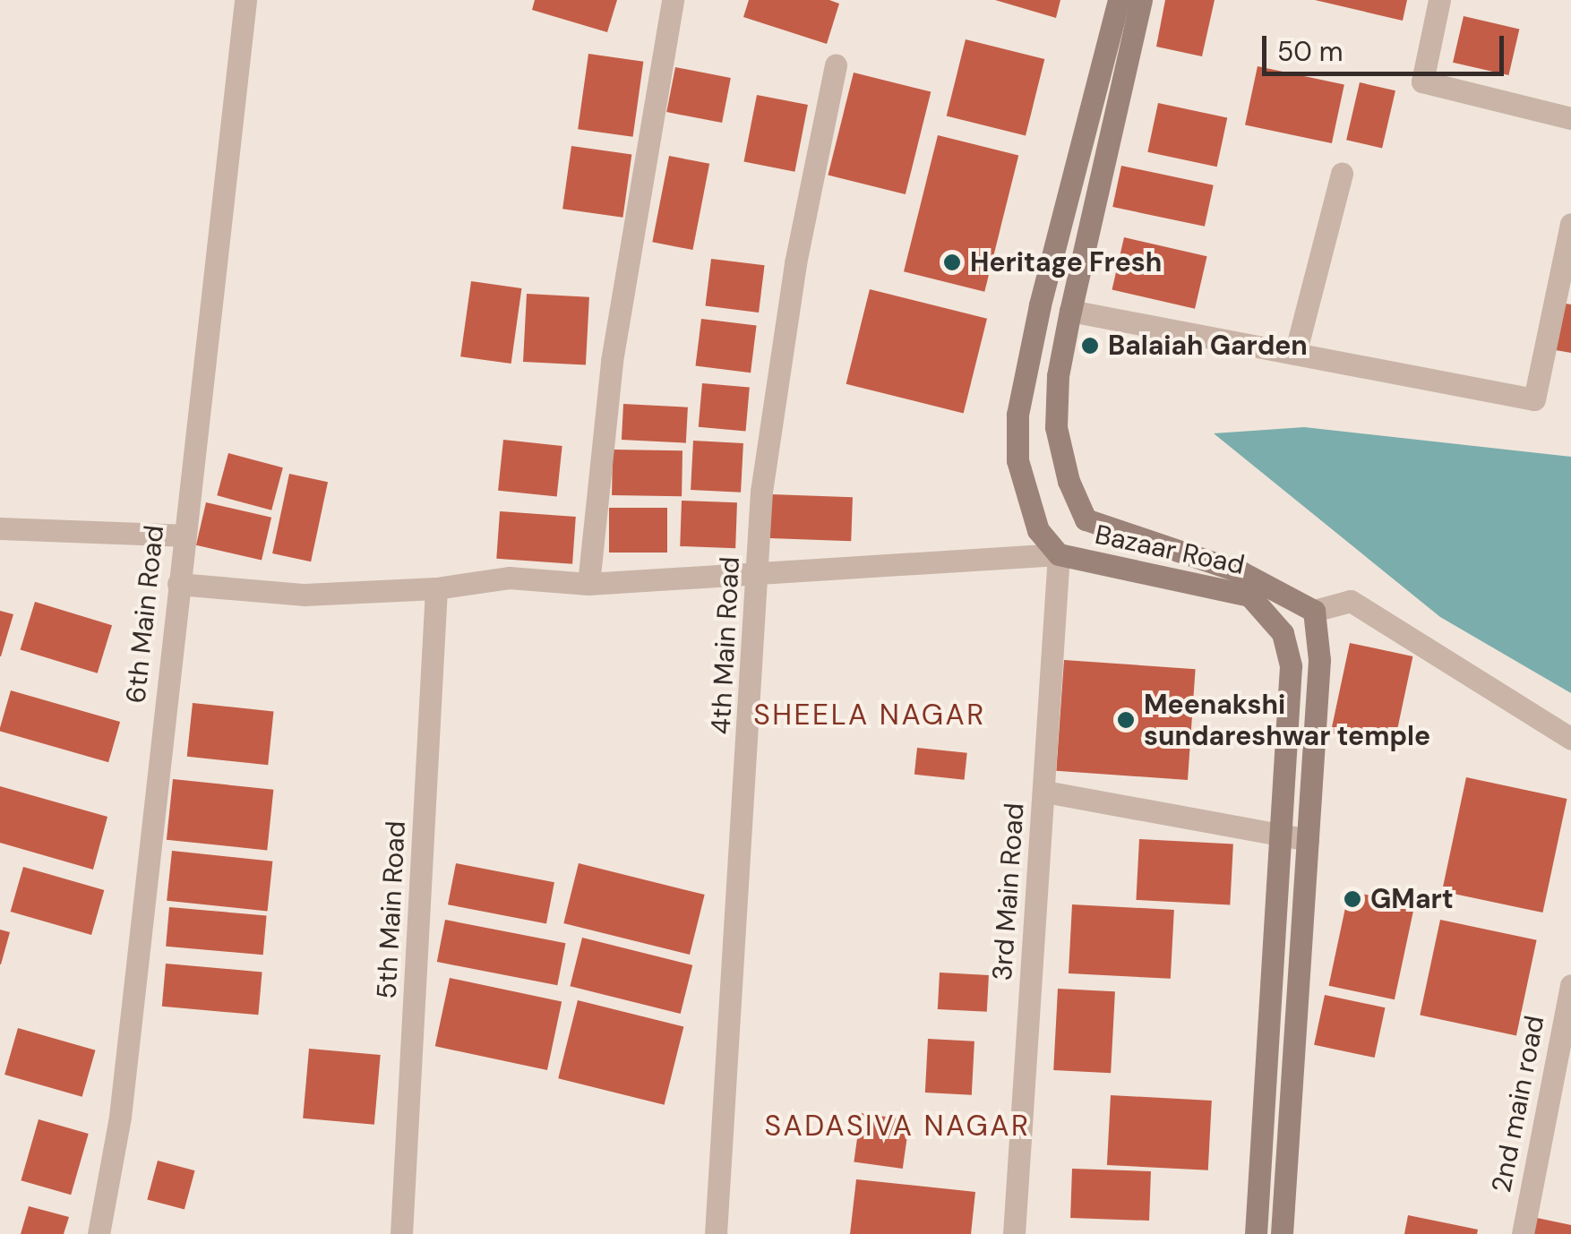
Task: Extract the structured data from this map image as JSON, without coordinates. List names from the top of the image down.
{
  "streets": {
    "main road": ["Bazaar Road"],
    "street": [
      "6th Main Road",
      "4th Main Road",
      "3rd Main Road",
      "5th Main Road",
      "2nd main road"
    ]
  },
  "crossings": [
    ["Bazaar Road", "3rd Main Road"]
  ],
  "districts": ["SHEELA NAGAR", "SADASIVA NAGAR"],
  "places": [
    "Heritage Fresh",
    "Balaiah Garden",
    "Meenakshi sundareshwar temple",
    "GMart"
  ],
  "scale_bar": "50 m"
}
